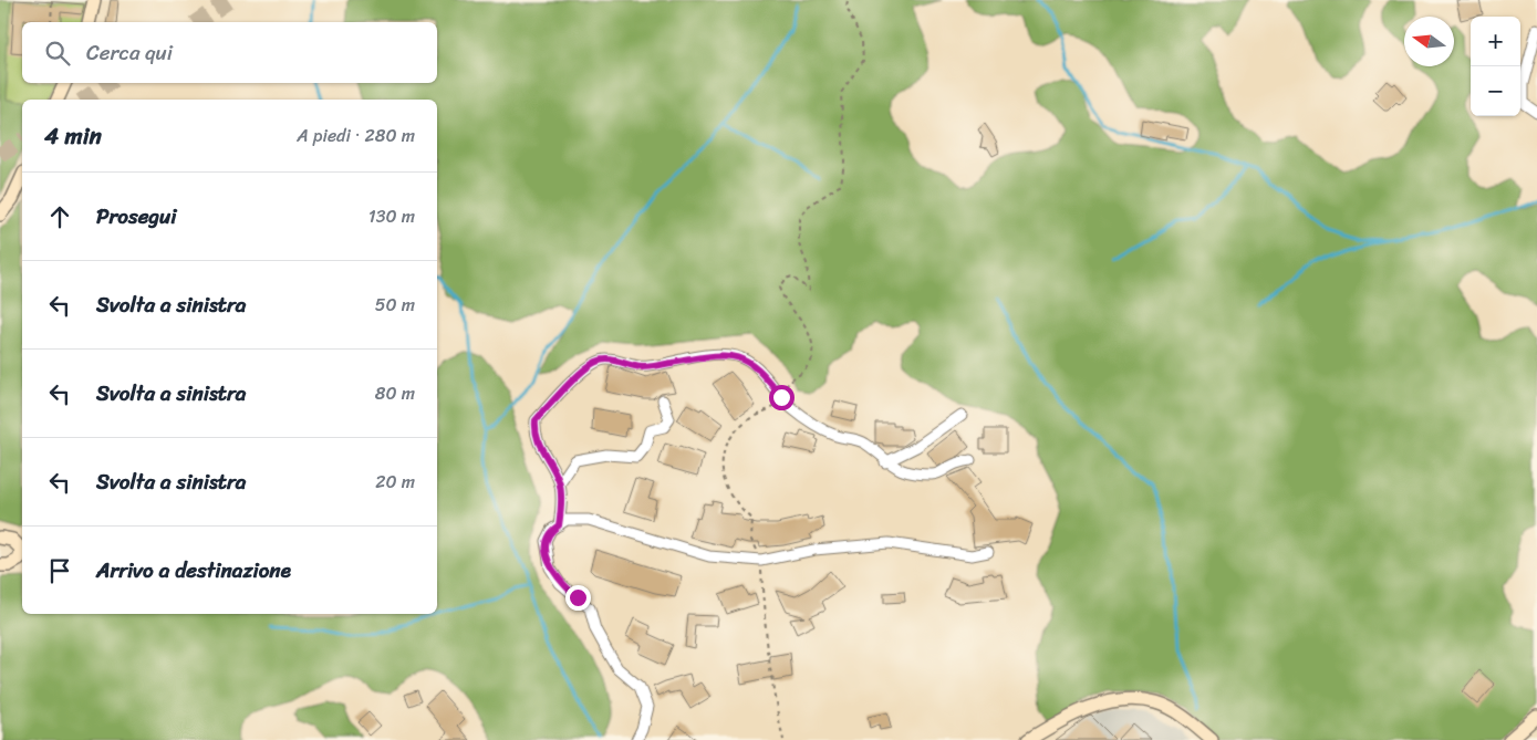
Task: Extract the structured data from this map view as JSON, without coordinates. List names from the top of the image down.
{
  "north": "left",
  "page": {
    "map_buttons": ["+", "−"],
    "search": "Cerca qui",
    "heading": ["4 min", "A piedi · 280 m"],
    "list": [
      ["Prosegui", "130 m"],
      ["Svolta a sinistra", "50 m"],
      ["Svolta a sinistra", "80 m"],
      ["Svolta a sinistra", "20 m"],
      "Arrivo a destinazione"
    ]
  }
}
